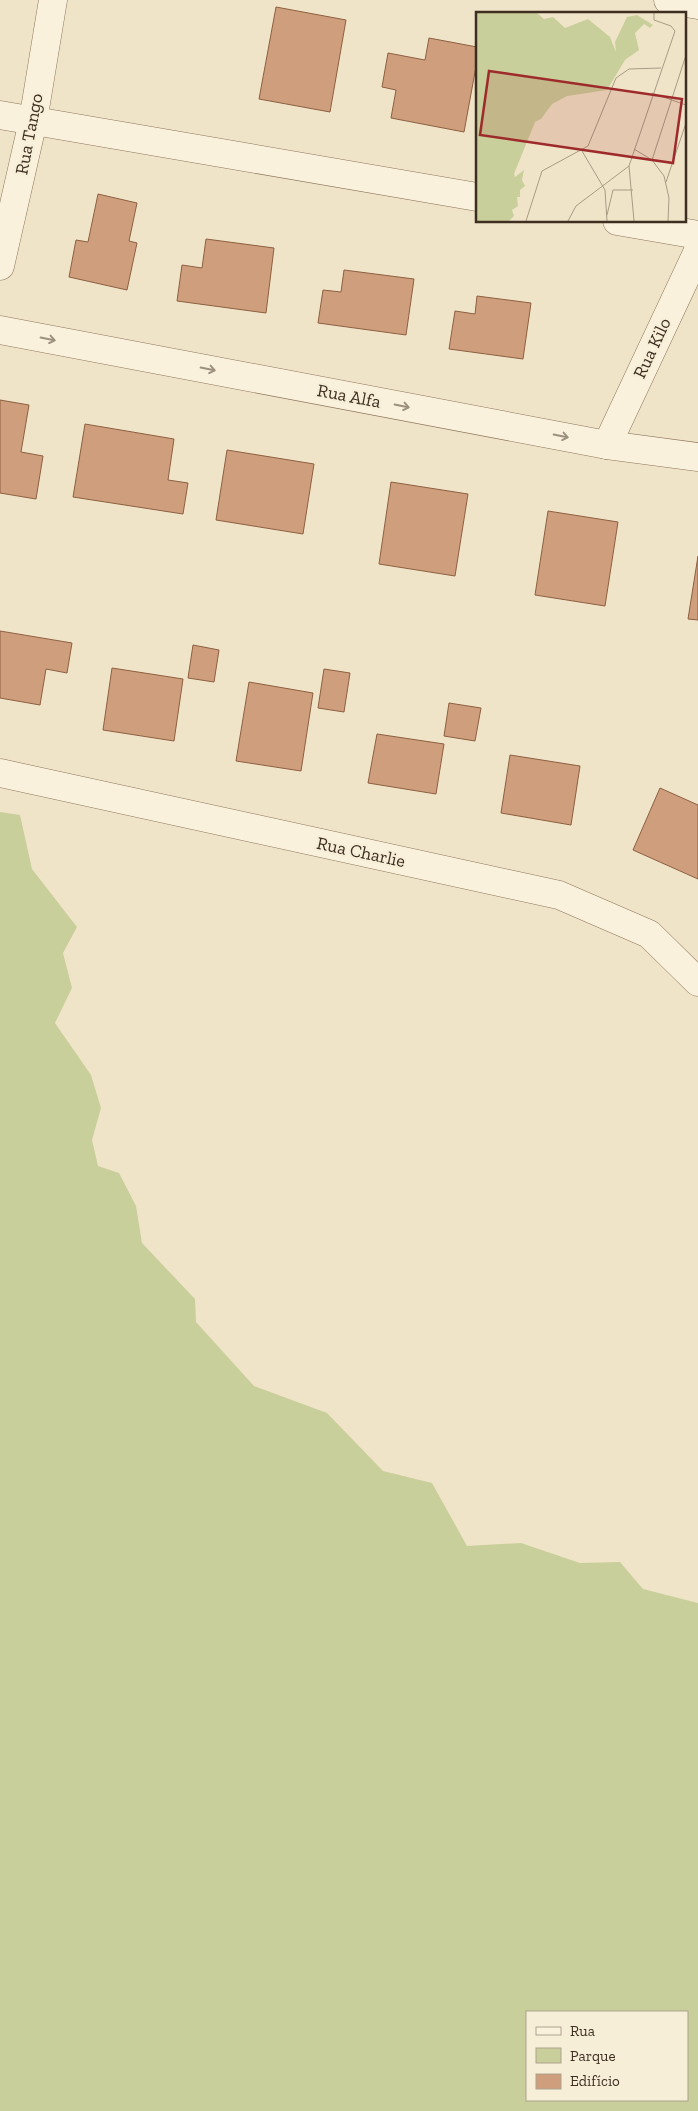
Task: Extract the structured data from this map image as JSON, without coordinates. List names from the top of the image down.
{
  "streets": {
    "street": [
      "Rua Tango",
      "Rua Kilo",
      "Rua Alfa",
      "Rua Charlie"
    ]
  },
  "crossings": [
    ["Rua Kilo", "Rua Alfa"]
  ],
  "legend": ["Rua", "Parque", "Edifício"]
}
